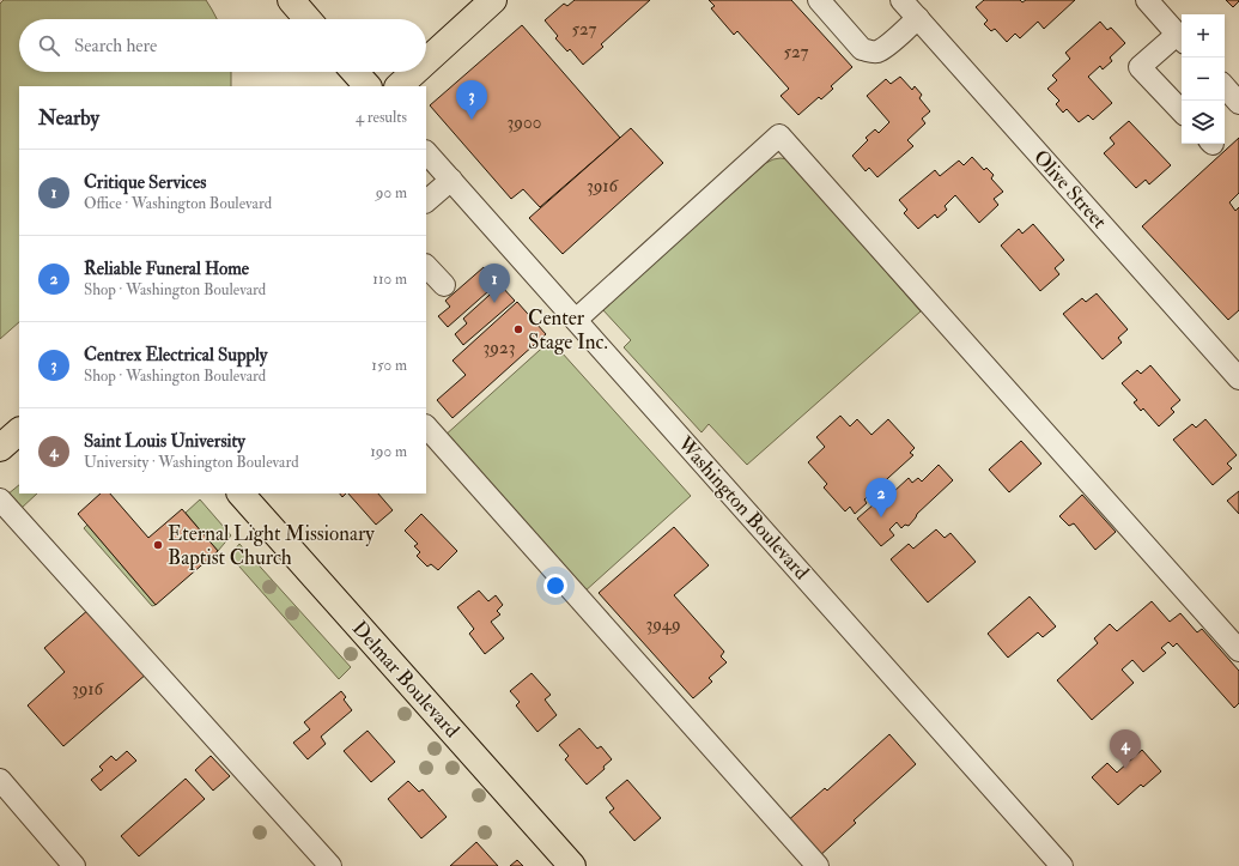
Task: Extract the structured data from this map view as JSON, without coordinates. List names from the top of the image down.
{
  "streets": {
    "main road": ["Delmar Boulevard"],
    "street": ["Olive Street", "Washington Boulevard"]
  },
  "places": ["Center Stage Inc.", "Eternal Light Missionary Baptist Church"],
  "house_numbers": [
    "527",
    "527",
    "3900",
    "3916",
    "3923",
    "3949",
    "3916"
  ],
  "page": {
    "map_buttons": ["+", "−"],
    "search": "Search here",
    "pins": [
      "3",
      "1",
      "2",
      "4"
    ],
    "heading": ["Nearby", "4 results"],
    "list": [
      {
        "mark": "1",
        "name": "Critique Services",
        "note": "Office · Washington Boulevard",
        "value": "90 m"
      },
      {
        "mark": "2",
        "name": "Reliable Funeral Home",
        "note": "Shop · Washington Boulevard",
        "value": "110 m"
      },
      {
        "mark": "3",
        "name": "Centrex Electrical Supply",
        "note": "Shop · Washington Boulevard",
        "value": "150 m"
      },
      {
        "mark": "4",
        "name": "Saint Louis University",
        "note": "University · Washington Boulevard",
        "value": "190 m"
      }
    ]
  }
}
